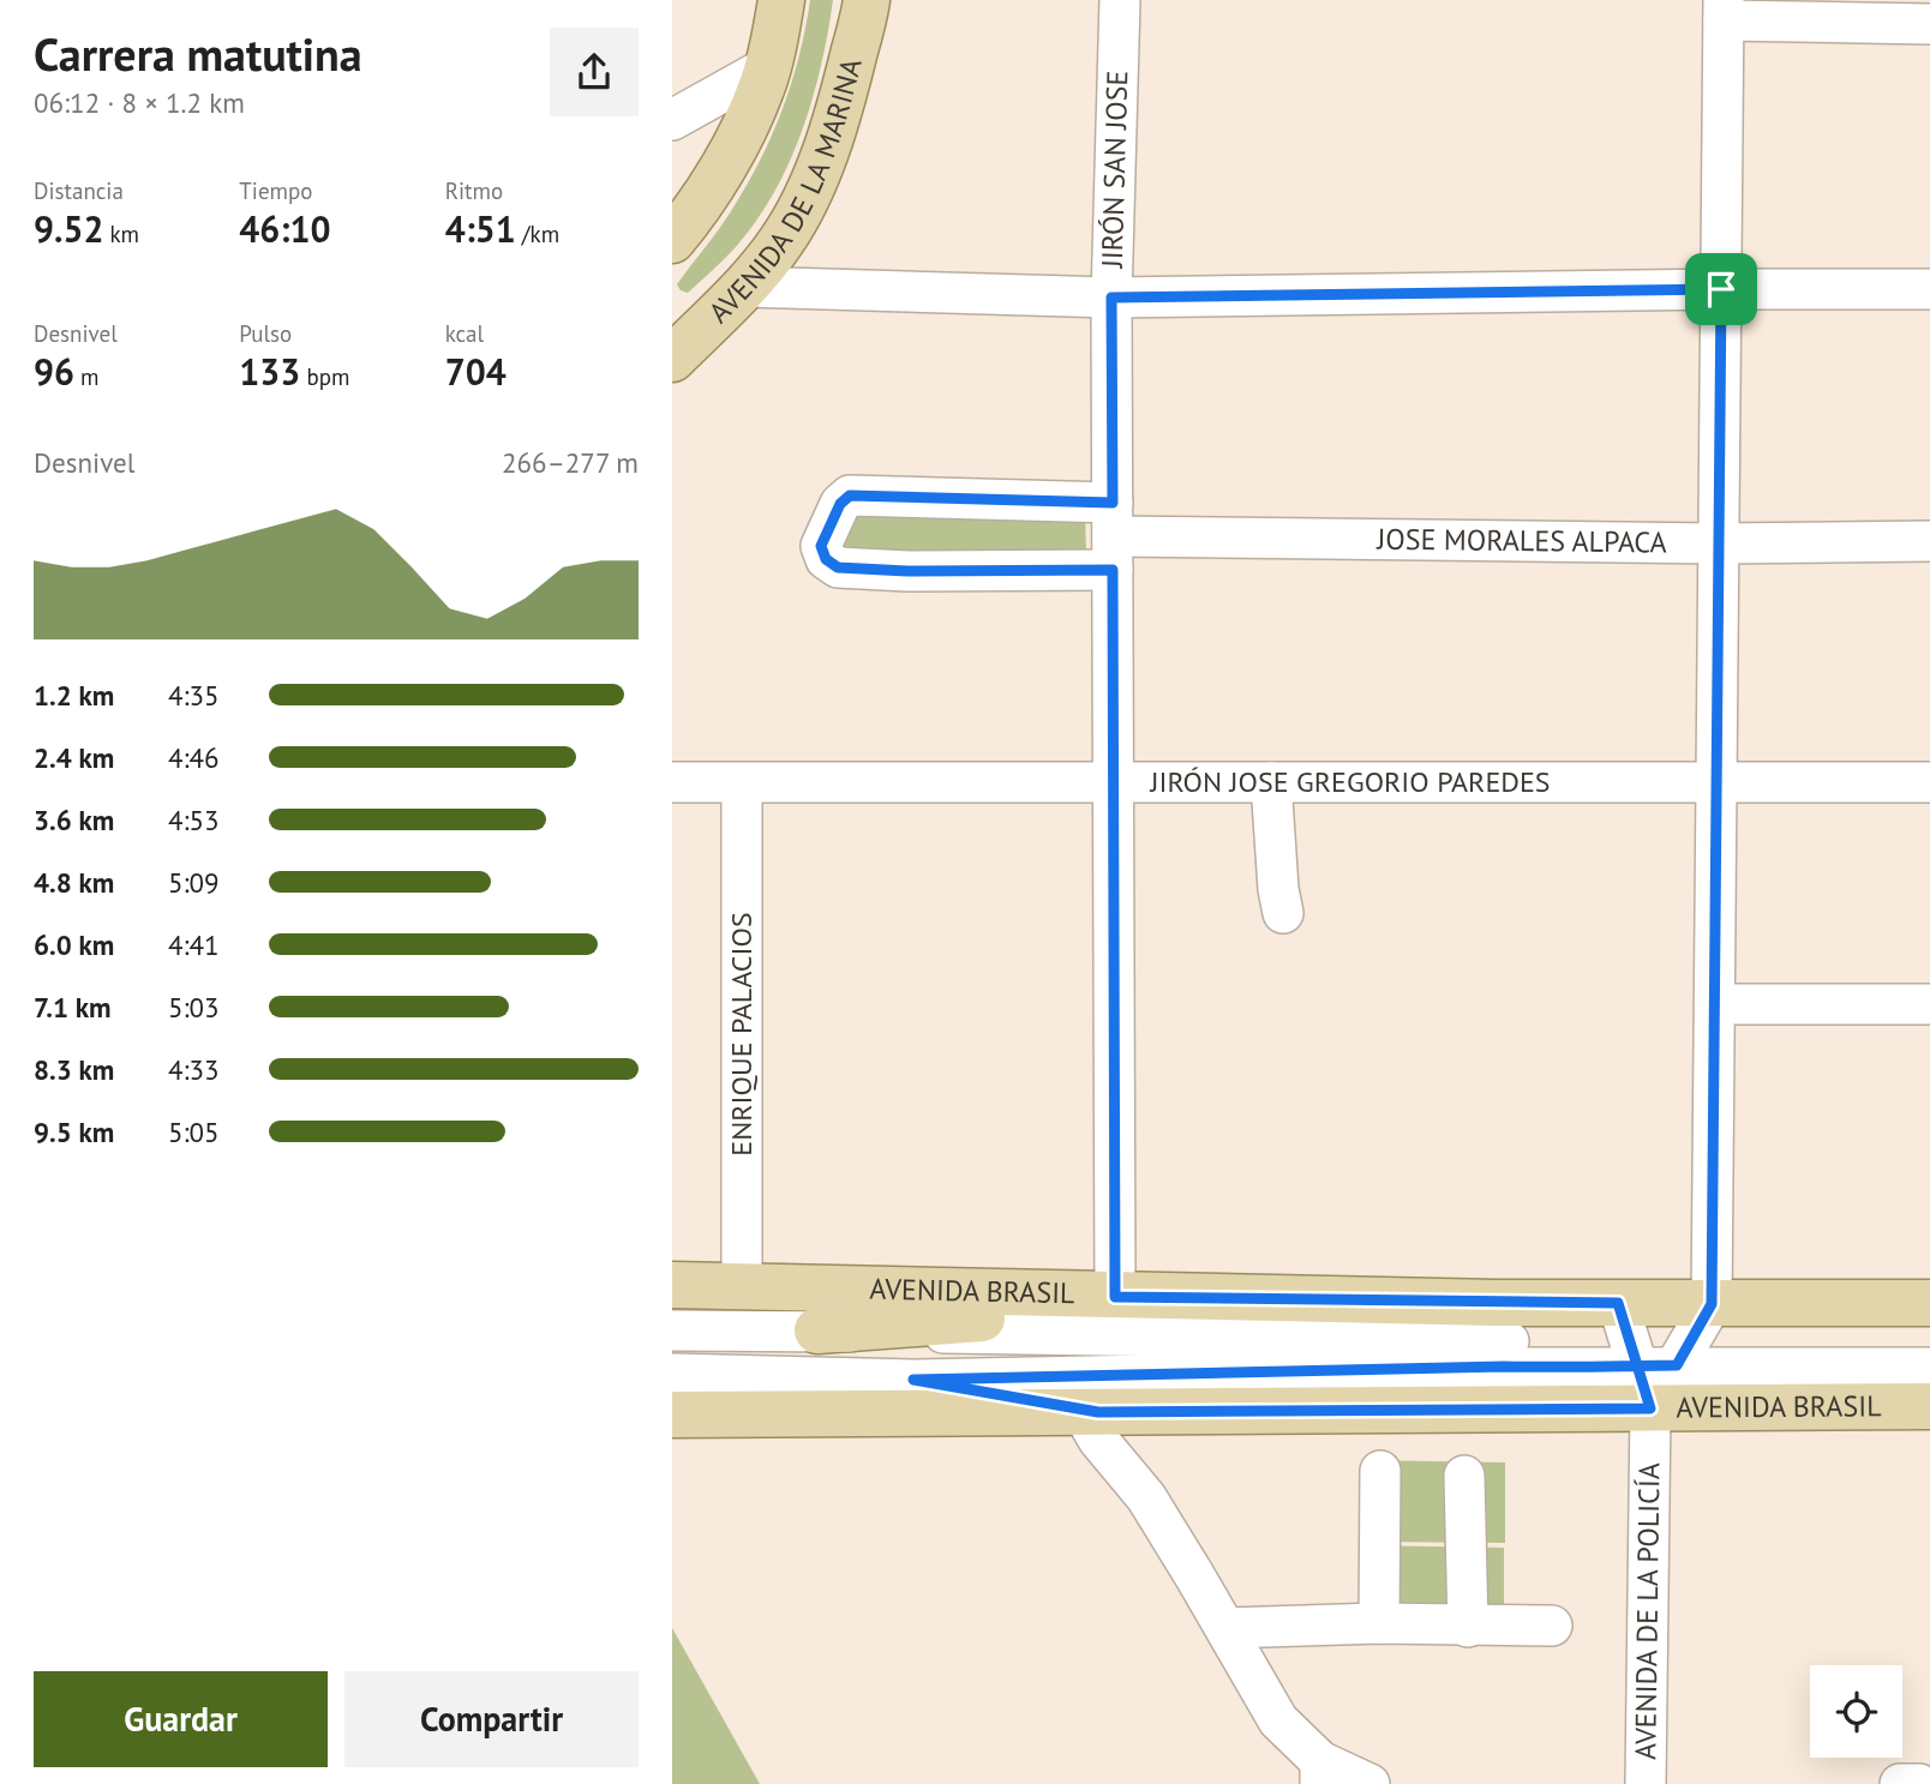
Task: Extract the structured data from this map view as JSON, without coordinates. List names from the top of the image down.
{
  "streets": {
    "main road": ["AVENIDA DE LA MARINA", "AVENIDA BRASIL"],
    "street": [
      "JIRÓN SAN JOSE",
      "JOSE MORALES ALPACA",
      "JIRÓN JOSE GREGORIO PAREDES",
      "ENRIQUE PALACIOS",
      "AVENIDA DE LA POLICÍA"
    ]
  },
  "crossings": [
    ["JIRÓN SAN JOSE", "JOSE MORALES ALPACA"],
    ["JIRÓN SAN JOSE", "JIRÓN JOSE GREGORIO PAREDES"],
    ["JIRÓN SAN JOSE", "AVENIDA BRASIL"],
    ["JOSE MORALES ALPACA", "AVENIDA DE LA POLICÍA"],
    ["JIRÓN JOSE GREGORIO PAREDES", "ENRIQUE PALACIOS"],
    ["JIRÓN JOSE GREGORIO PAREDES", "AVENIDA DE LA POLICÍA"],
    ["ENRIQUE PALACIOS", "AVENIDA BRASIL"],
    ["AVENIDA BRASIL", "AVENIDA DE LA POLICÍA"]
  ],
  "page": {
    "heading": ["Carrera matutina", "06:12 · 8 × 1.2 km"],
    "stats": [
      ["Distancia", "9.52 km"],
      ["Tiempo", "46:10"],
      ["Ritmo", "4:51 /km"],
      ["Desnivel", "96 m"],
      ["Pulso", "133 bpm"],
      ["kcal", "704"]
    ],
    "chart": ["Desnivel", "266–277 m"],
    "list": [
      {
        "name": "1.2 km",
        "note": "4:35"
      },
      {
        "name": "2.4 km",
        "note": "4:46"
      },
      {
        "name": "3.6 km",
        "note": "4:53"
      },
      {
        "name": "4.8 km",
        "note": "5:09"
      },
      {
        "name": "6.0 km",
        "note": "4:41"
      },
      {
        "name": "7.1 km",
        "note": "5:03"
      },
      {
        "name": "8.3 km",
        "note": "4:33"
      },
      {
        "name": "9.5 km",
        "note": "5:05"
      }
    ],
    "buttons": ["Guardar", "Compartir"]
  }
}
